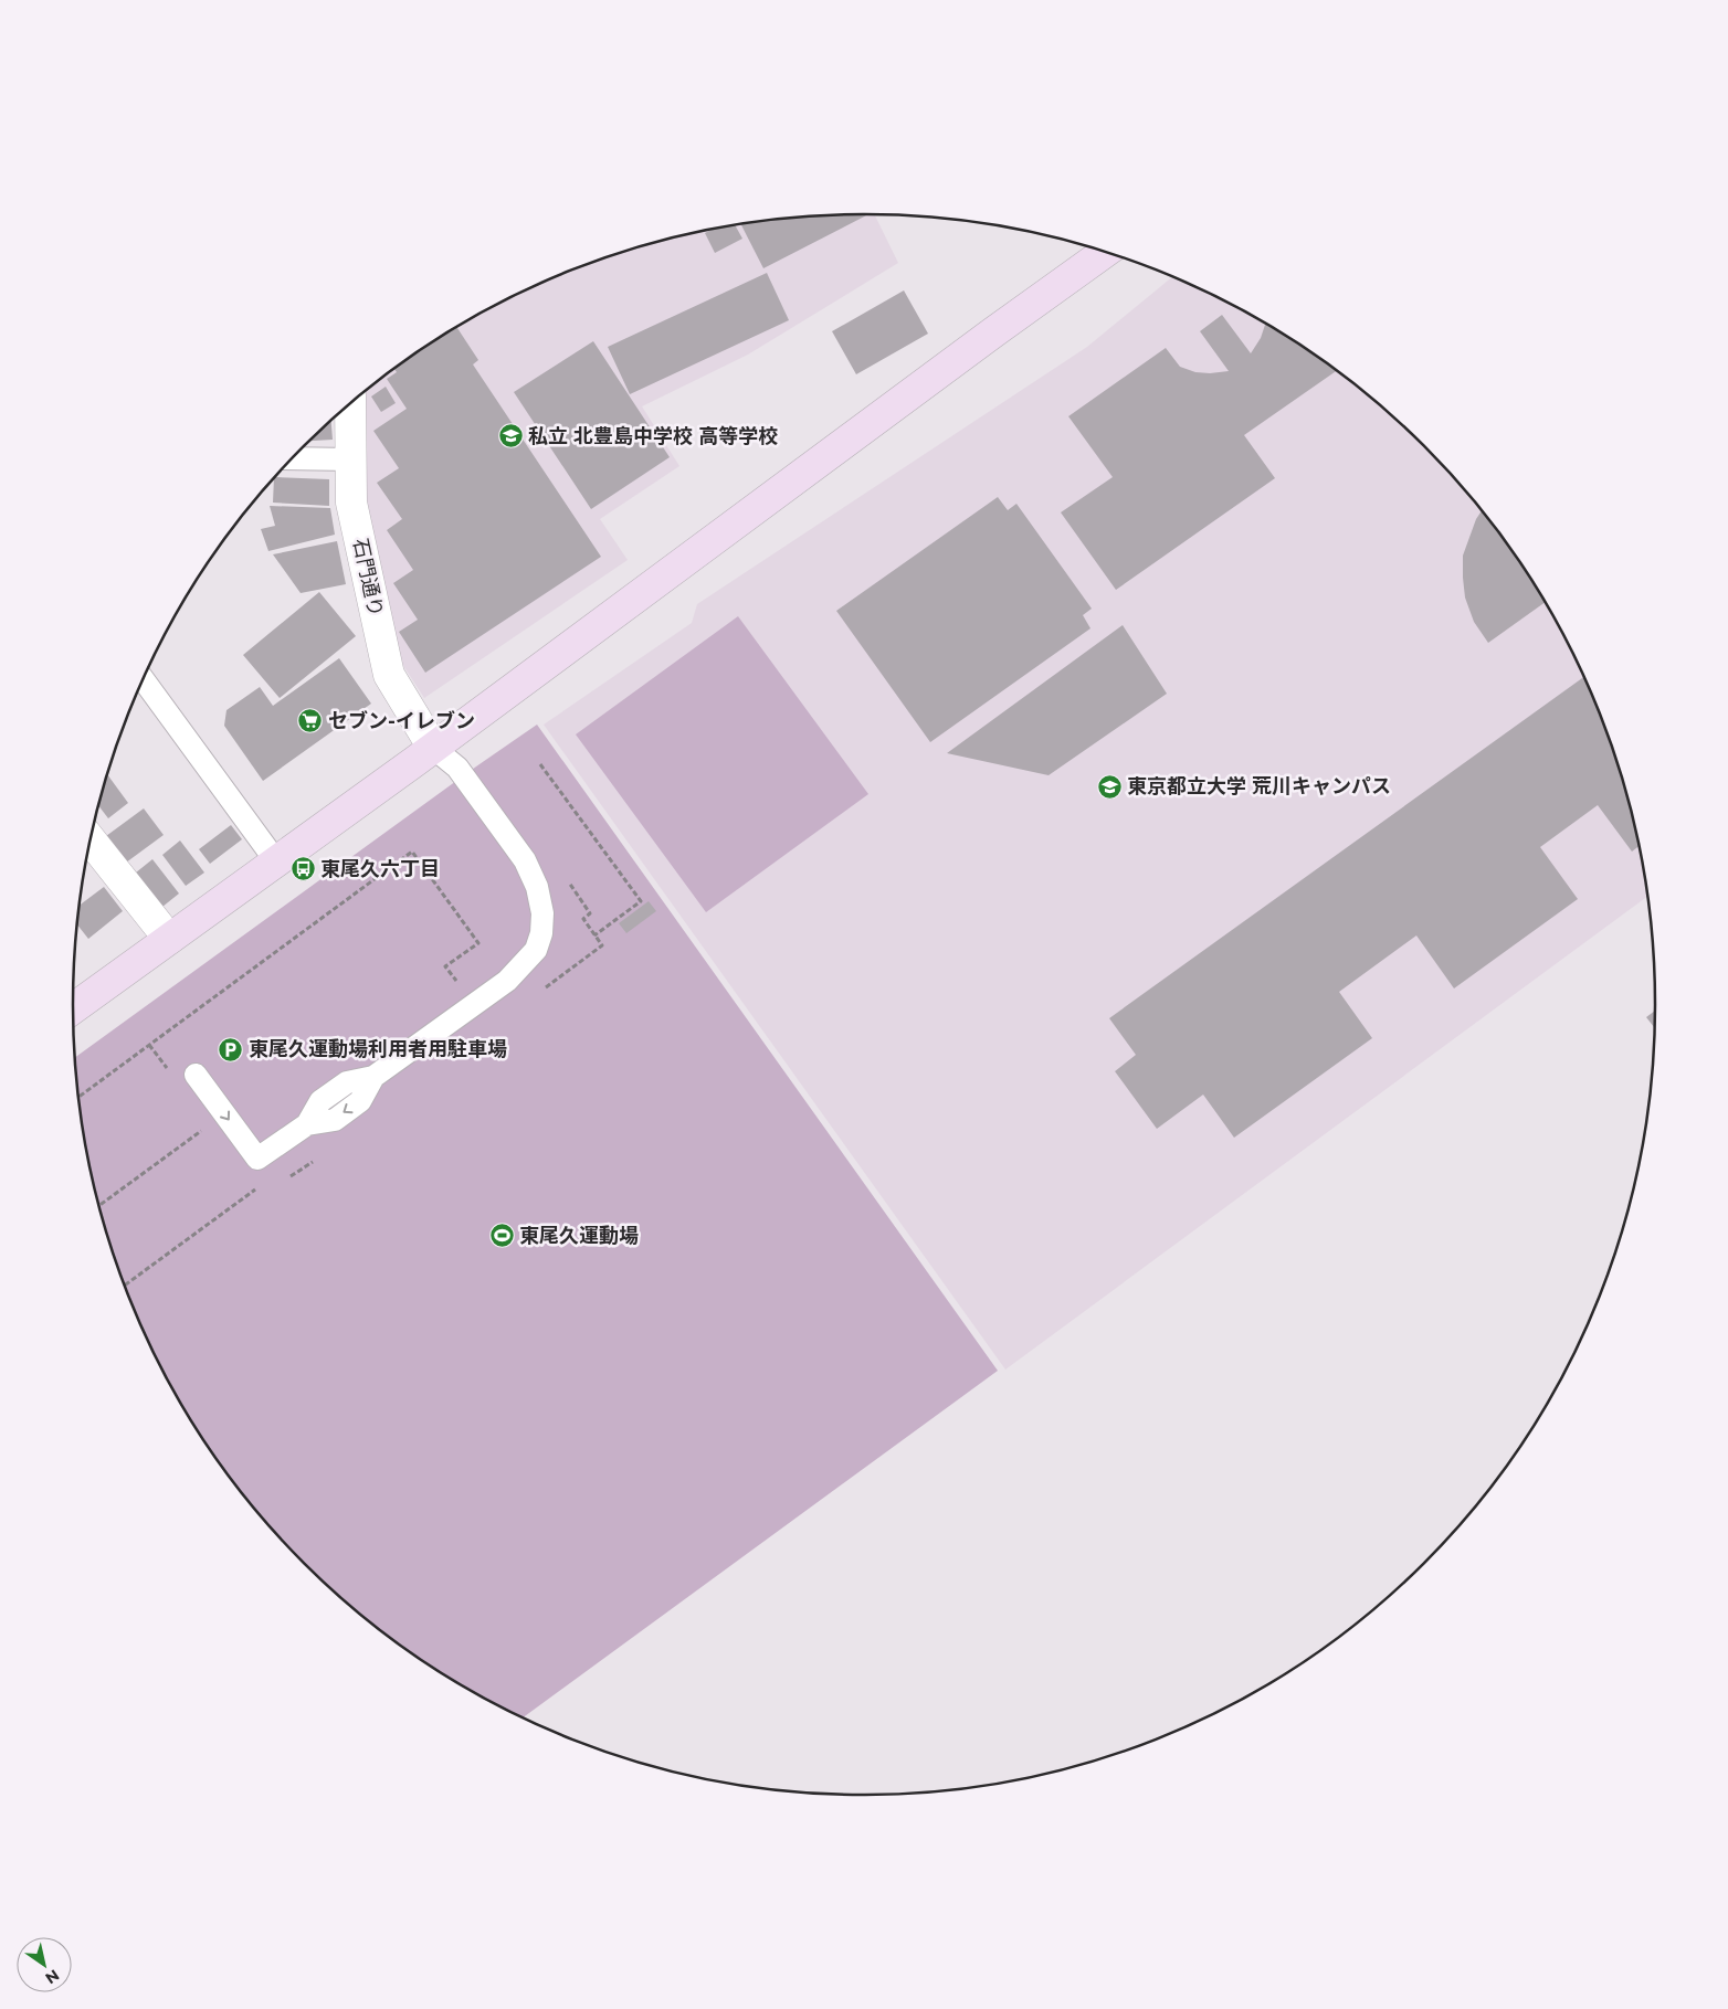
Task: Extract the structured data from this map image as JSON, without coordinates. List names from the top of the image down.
{
  "streets": {
    "street": ["石門通り"]
  },
  "places": {
    "school or university": ["私立 北豊島中学校 高等学校", "東京都立大学 荒川キャンパス"],
    "supermarket": ["セブン-イレブン"],
    "bus stop": ["東尾久六丁目"],
    "parking": ["東尾久運動場利用者用駐車場"],
    "sports": ["東尾久運動場"]
  },
  "north": "bottom right"
}
